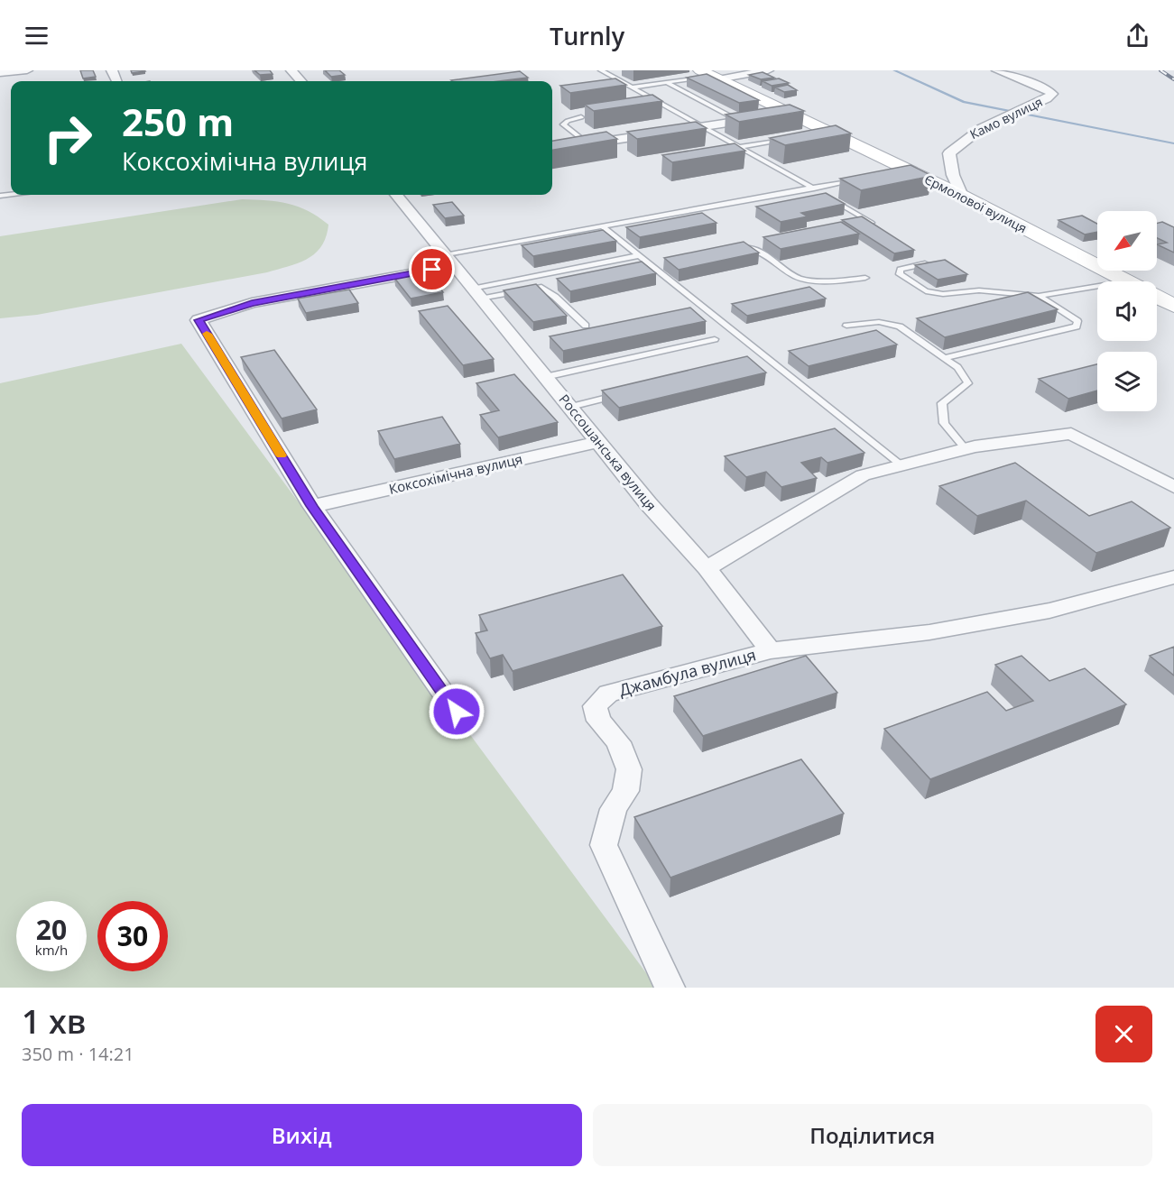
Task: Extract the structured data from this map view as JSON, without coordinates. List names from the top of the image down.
{
  "streets": {
    "street": [
      "Камо вулиця",
      "Єрмолової вулиця",
      "Россошанська вулиця",
      "Коксохімічна вулиця",
      "Джамбула вулиця"
    ]
  },
  "crossings": [
    ["Камо вулиця", "Єрмолової вулиця"],
    ["Россошанська вулиця", "Коксохімічна вулиця"],
    ["Россошанська вулиця", "Джамбула вулиця"]
  ],
  "north": "bottom left",
  "page": {
    "header": "Turnly",
    "turn": ["250 m", "Коксохімічна вулиця"],
    "speed": "20 km/h",
    "limit": "30",
    "heading": ["1 хв", "350 m · 14:21"],
    "buttons": ["Вихід", "Поділитися"]
  }
}
